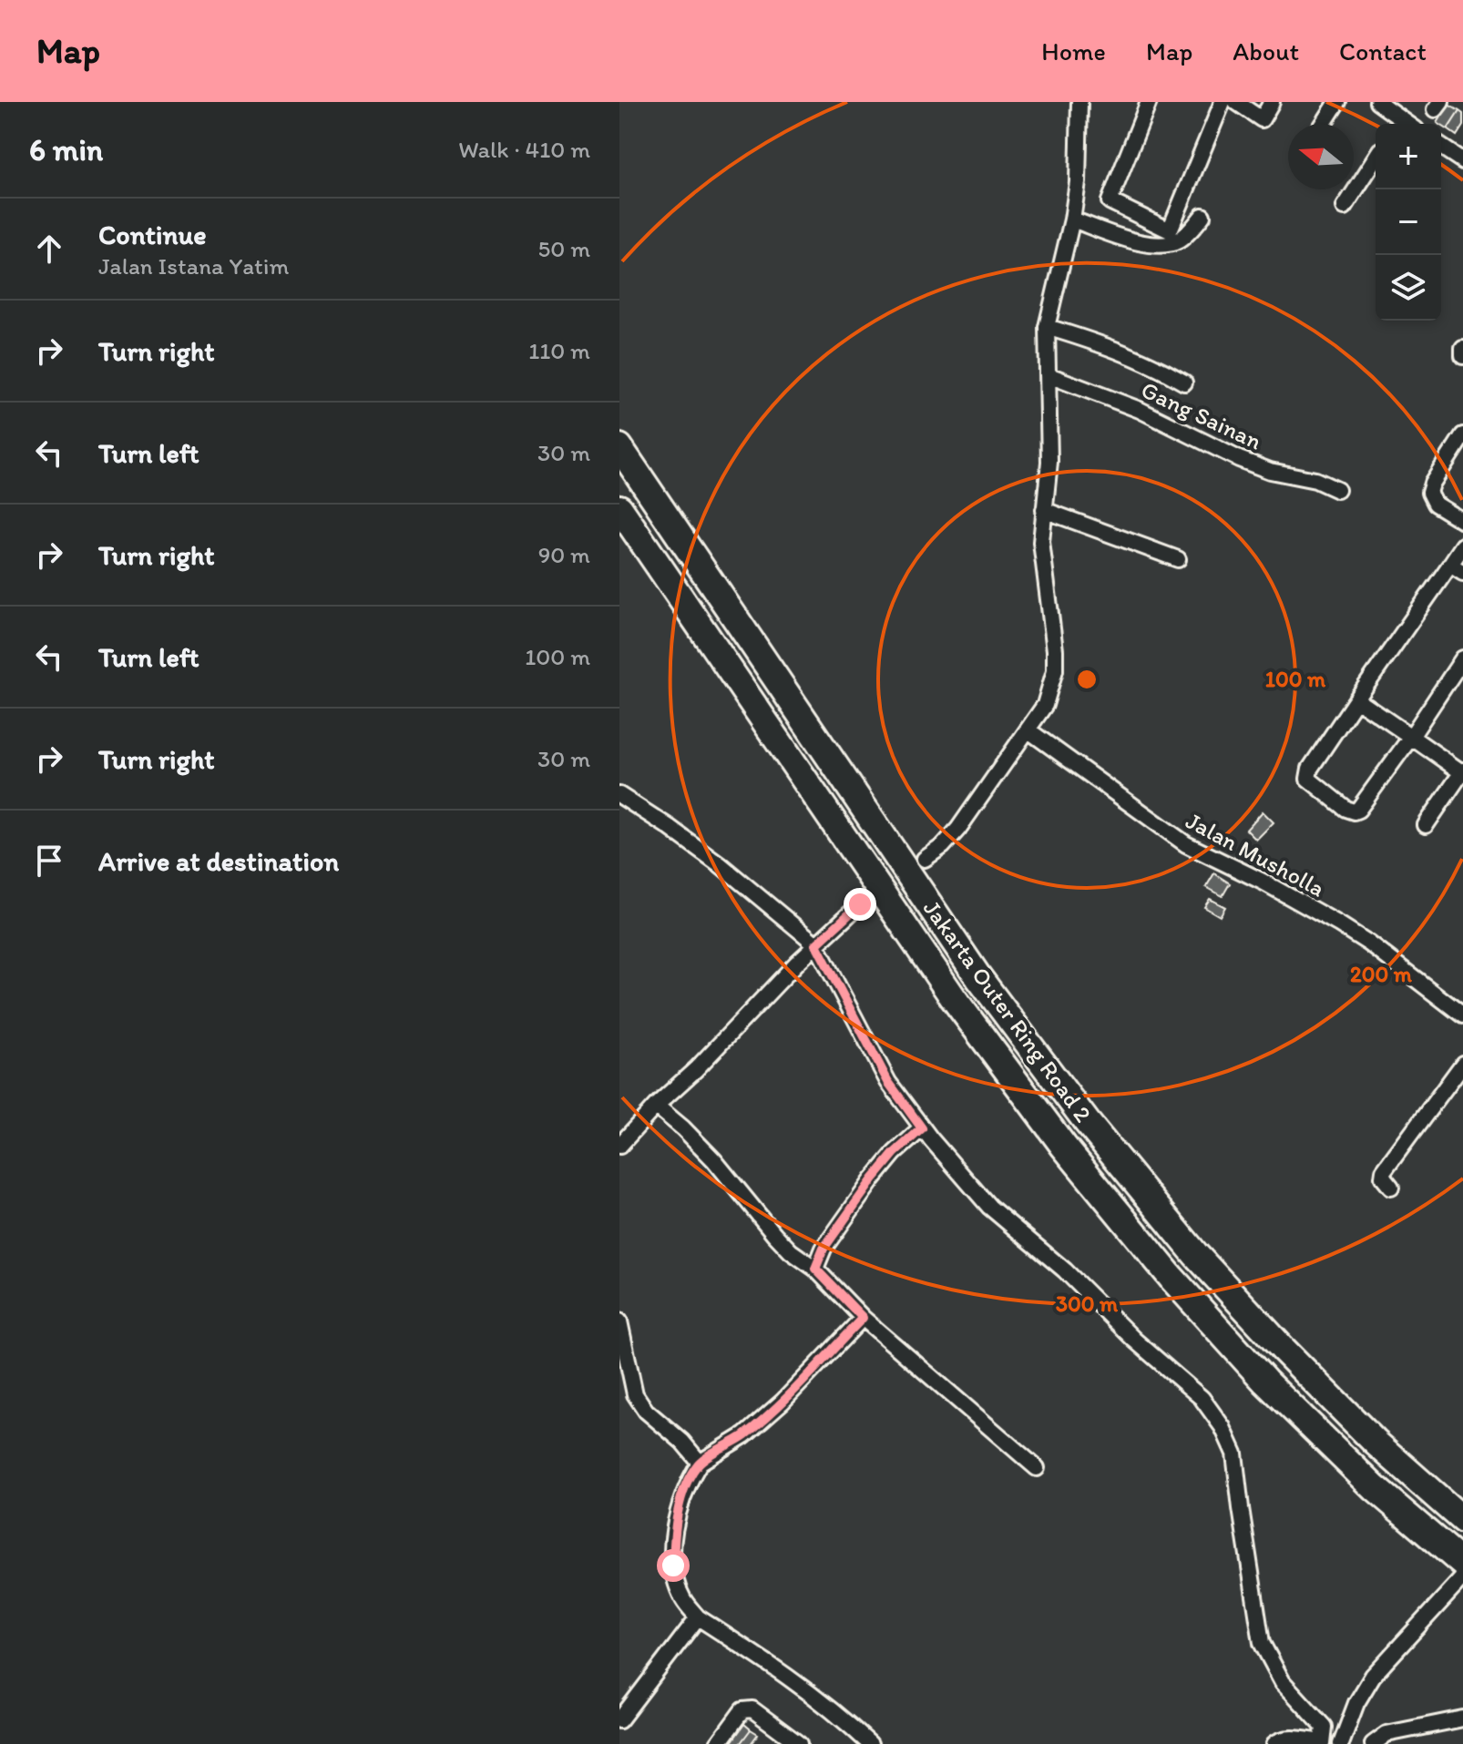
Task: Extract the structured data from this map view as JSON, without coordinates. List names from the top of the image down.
{
  "streets": {
    "highway": ["Jakarta Outer Ring Road 2"],
    "street": ["Gang Sainan", "Jalan Musholla"]
  },
  "north": "left",
  "page": {
    "header": "Map",
    "nav": [
      "Home",
      "Map",
      "About",
      "Contact"
    ],
    "heading": ["6 min", "Walk · 410 m"],
    "map_buttons": ["+", "−"],
    "list": [
      ["Continue", "Jalan Istana Yatim", "50 m"],
      ["Turn right", "110 m"],
      ["Turn left", "30 m"],
      ["Turn right", "90 m"],
      ["Turn left", "100 m"],
      ["Turn right", "30 m"],
      "Arrive at destination"
    ]
  },
  "rings": ["100 m", "200 m", "300 m"]
}
